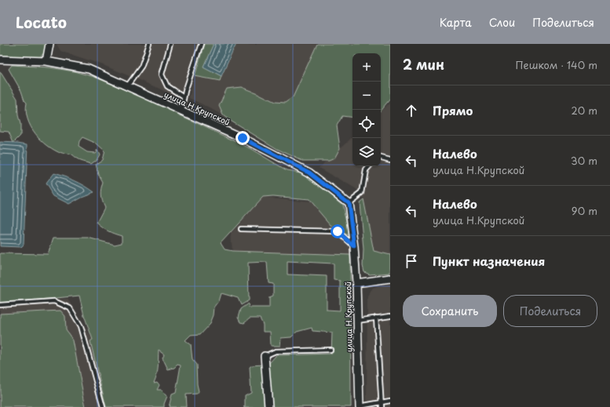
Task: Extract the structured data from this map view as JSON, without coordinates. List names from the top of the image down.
{
  "streets": {
    "street": ["улица Н.Крупской"]
  },
  "page": {
    "header": "Locato",
    "nav": ["Карта", "Слои", "Поделиться"],
    "heading": ["2 мин", "Пешком · 140 m"],
    "map_buttons": ["+", "−"],
    "list": [
      ["Прямо", "20 m"],
      ["Налево", "улица Н.Крупской", "30 m"],
      ["Налево", "улица Н.Крупской", "90 m"],
      "Пункт назначения"
    ],
    "buttons": ["Сохранить", "Поделиться"]
  }
}
